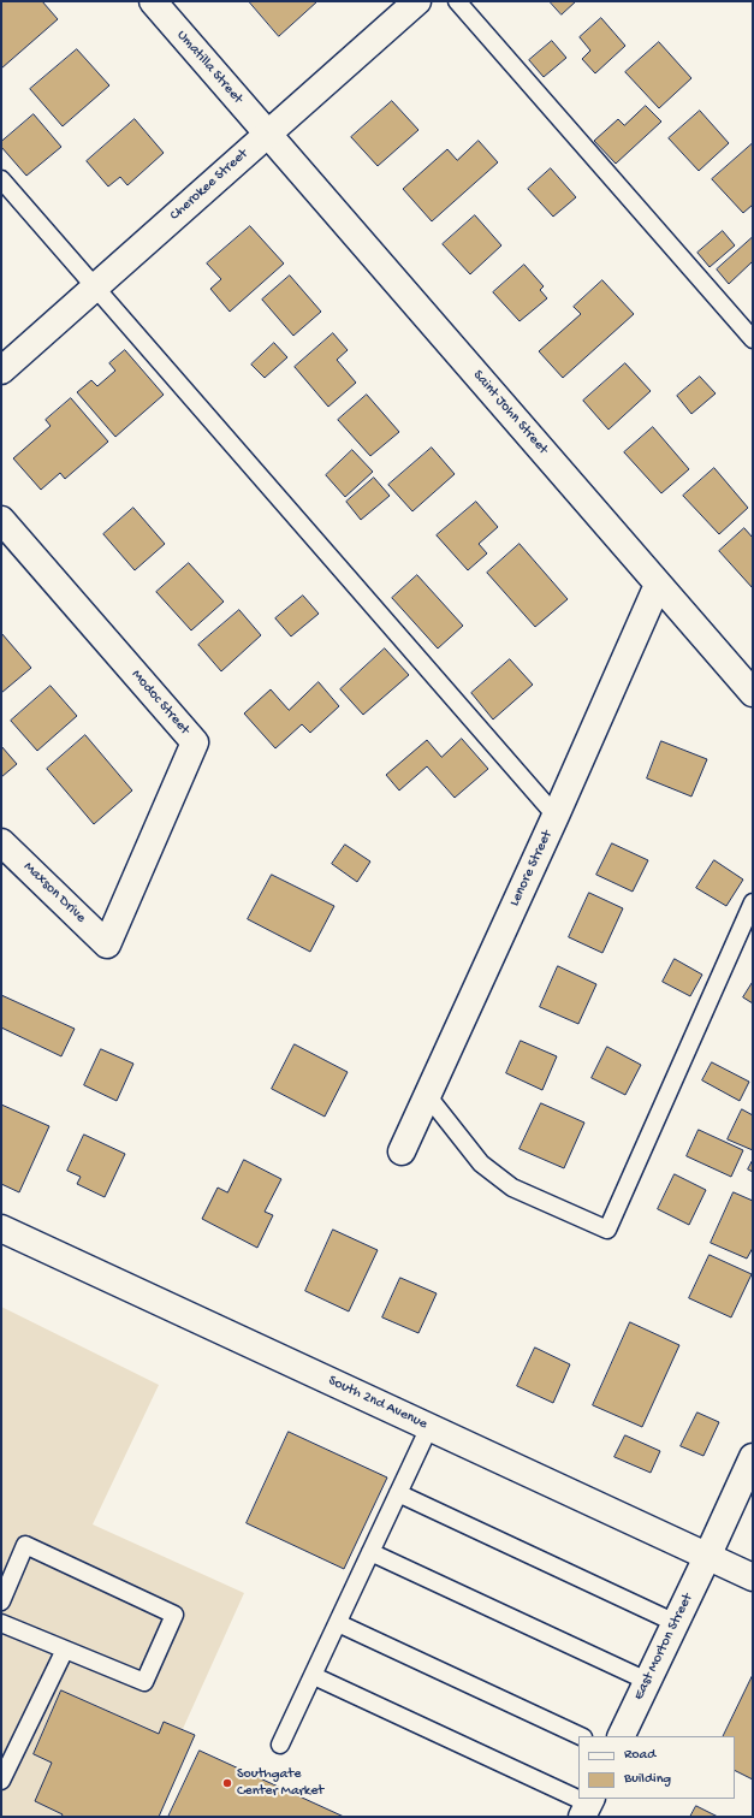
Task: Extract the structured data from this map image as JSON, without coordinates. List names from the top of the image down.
{
  "streets": {
    "street": [
      "Umatilla Street",
      "Cherokee Street",
      "Saint John Street",
      "Modoc Street",
      "Lenore Street",
      "Maxson Drive",
      "South 2nd Avenue",
      "East Morton Street"
    ]
  },
  "crossings": [
    ["Umatilla Street", "Cherokee Street"],
    ["Umatilla Street", "Saint John Street"],
    ["Cherokee Street", "Saint John Street"],
    ["Saint John Street", "Lenore Street"],
    ["Modoc Street", "Maxson Drive"],
    ["South 2nd Avenue", "East Morton Street"]
  ],
  "places": ["Southgate Center Market"],
  "legend": ["Road", "Building"]
}
